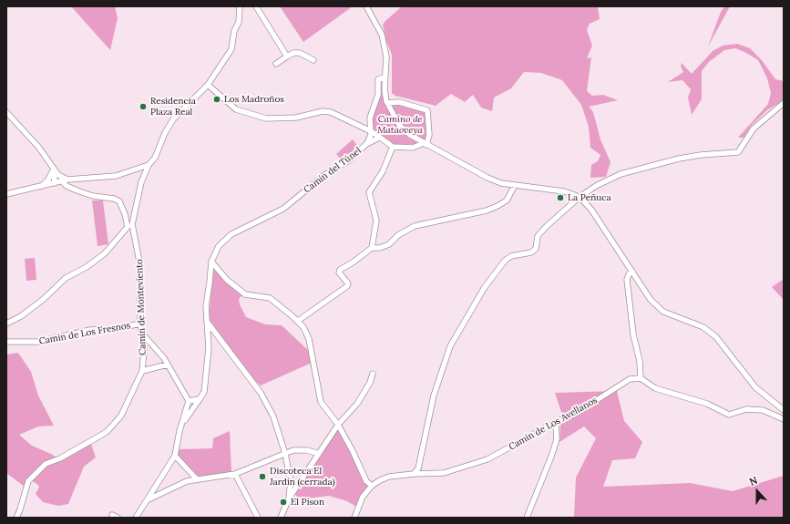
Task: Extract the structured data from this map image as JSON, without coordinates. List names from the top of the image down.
{
  "streets": {
    "street": [
      "Camín del Túnel",
      "Camín de Monteviento",
      "Camín de Los Fresnos",
      "Camín de Los Avellanos"
    ]
  },
  "crossings": [
    ["Camín de Monteviento", "Camín de Los Fresnos"]
  ],
  "parks": ["Camino de Mataoveya"],
  "places": [
    "Los Madroños",
    "Residencia Plaza Real",
    "La Peñuca",
    "Discoteca El Jardín (cerrada)",
    "El Pison"
  ],
  "north": "top"
}
